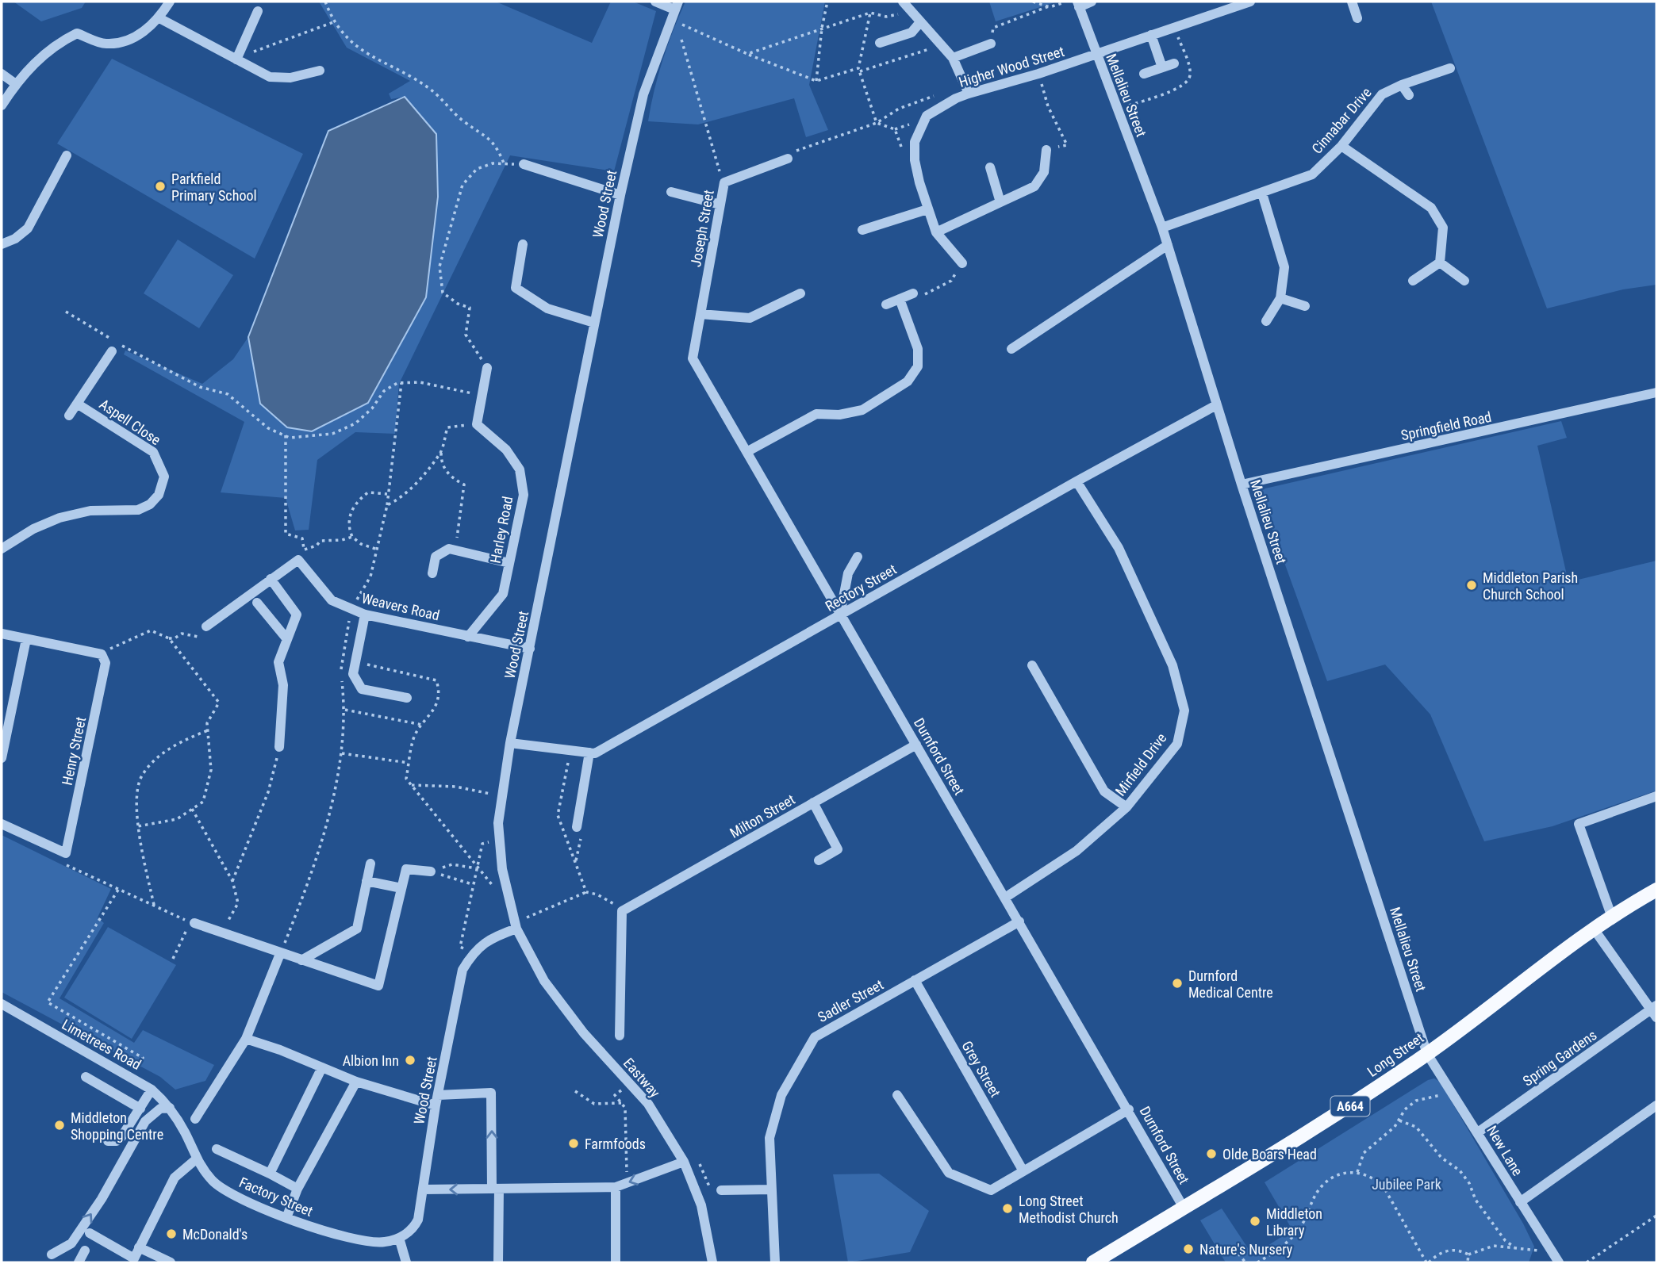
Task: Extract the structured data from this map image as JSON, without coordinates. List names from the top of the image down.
{
  "streets": {
    "main road": ["Long Street", "A664"],
    "street": [
      "Higher Wood Street",
      "Mellalieu Street",
      "Cinnabar Drive",
      "Wood Street",
      "Joseph Street",
      "Aspell Close",
      "Springfield Road",
      "Harley Road",
      "Rectory Street",
      "Weavers Road",
      "Henry Street",
      "Durnford Street",
      "Mirfield Drive",
      "Milton Street",
      "Sadler Street",
      "Limetrees Road",
      "Spring Gardens",
      "Grey Street",
      "Eastway",
      "New Lane",
      "Factory Street"
    ]
  },
  "crossings": [
    ["Higher Wood Street", "Mellalieu Street"],
    ["Mellalieu Street", "Cinnabar Drive"],
    ["Mellalieu Street", "Springfield Road"],
    ["Mellalieu Street", "Rectory Street"],
    ["Mellalieu Street", "Long Street"],
    ["Mellalieu Street", "New Lane"],
    ["Wood Street", "Rectory Street"],
    ["Wood Street", "Weavers Road"],
    ["Wood Street", "Eastway"],
    ["Wood Street", "Factory Street"],
    ["Joseph Street", "Durnford Street"],
    ["Harley Road", "Weavers Road"],
    ["Rectory Street", "Durnford Street"],
    ["Rectory Street", "Mirfield Drive"],
    ["Durnford Street", "Mirfield Drive"],
    ["Durnford Street", "Milton Street"],
    ["Durnford Street", "Sadler Street"],
    ["Durnford Street", "Long Street"],
    ["Sadler Street", "Grey Street"],
    ["Limetrees Road", "Factory Street"],
    ["Long Street", "A664"],
    ["Long Street", "New Lane"],
    ["Spring Gardens", "New Lane"]
  ],
  "parks": ["Jubilee Park"],
  "places": [
    "Parkfield Primary School",
    "Middleton Parish Church School",
    "Durnford Medical Centre",
    "Albion Inn",
    "Middleton Shopping Centre",
    "Farmfoods",
    "Olde Boars Head",
    "Long Street Methodist Church",
    "Middleton Library",
    "McDonald's",
    "Nature's Nursery"
  ]
}
